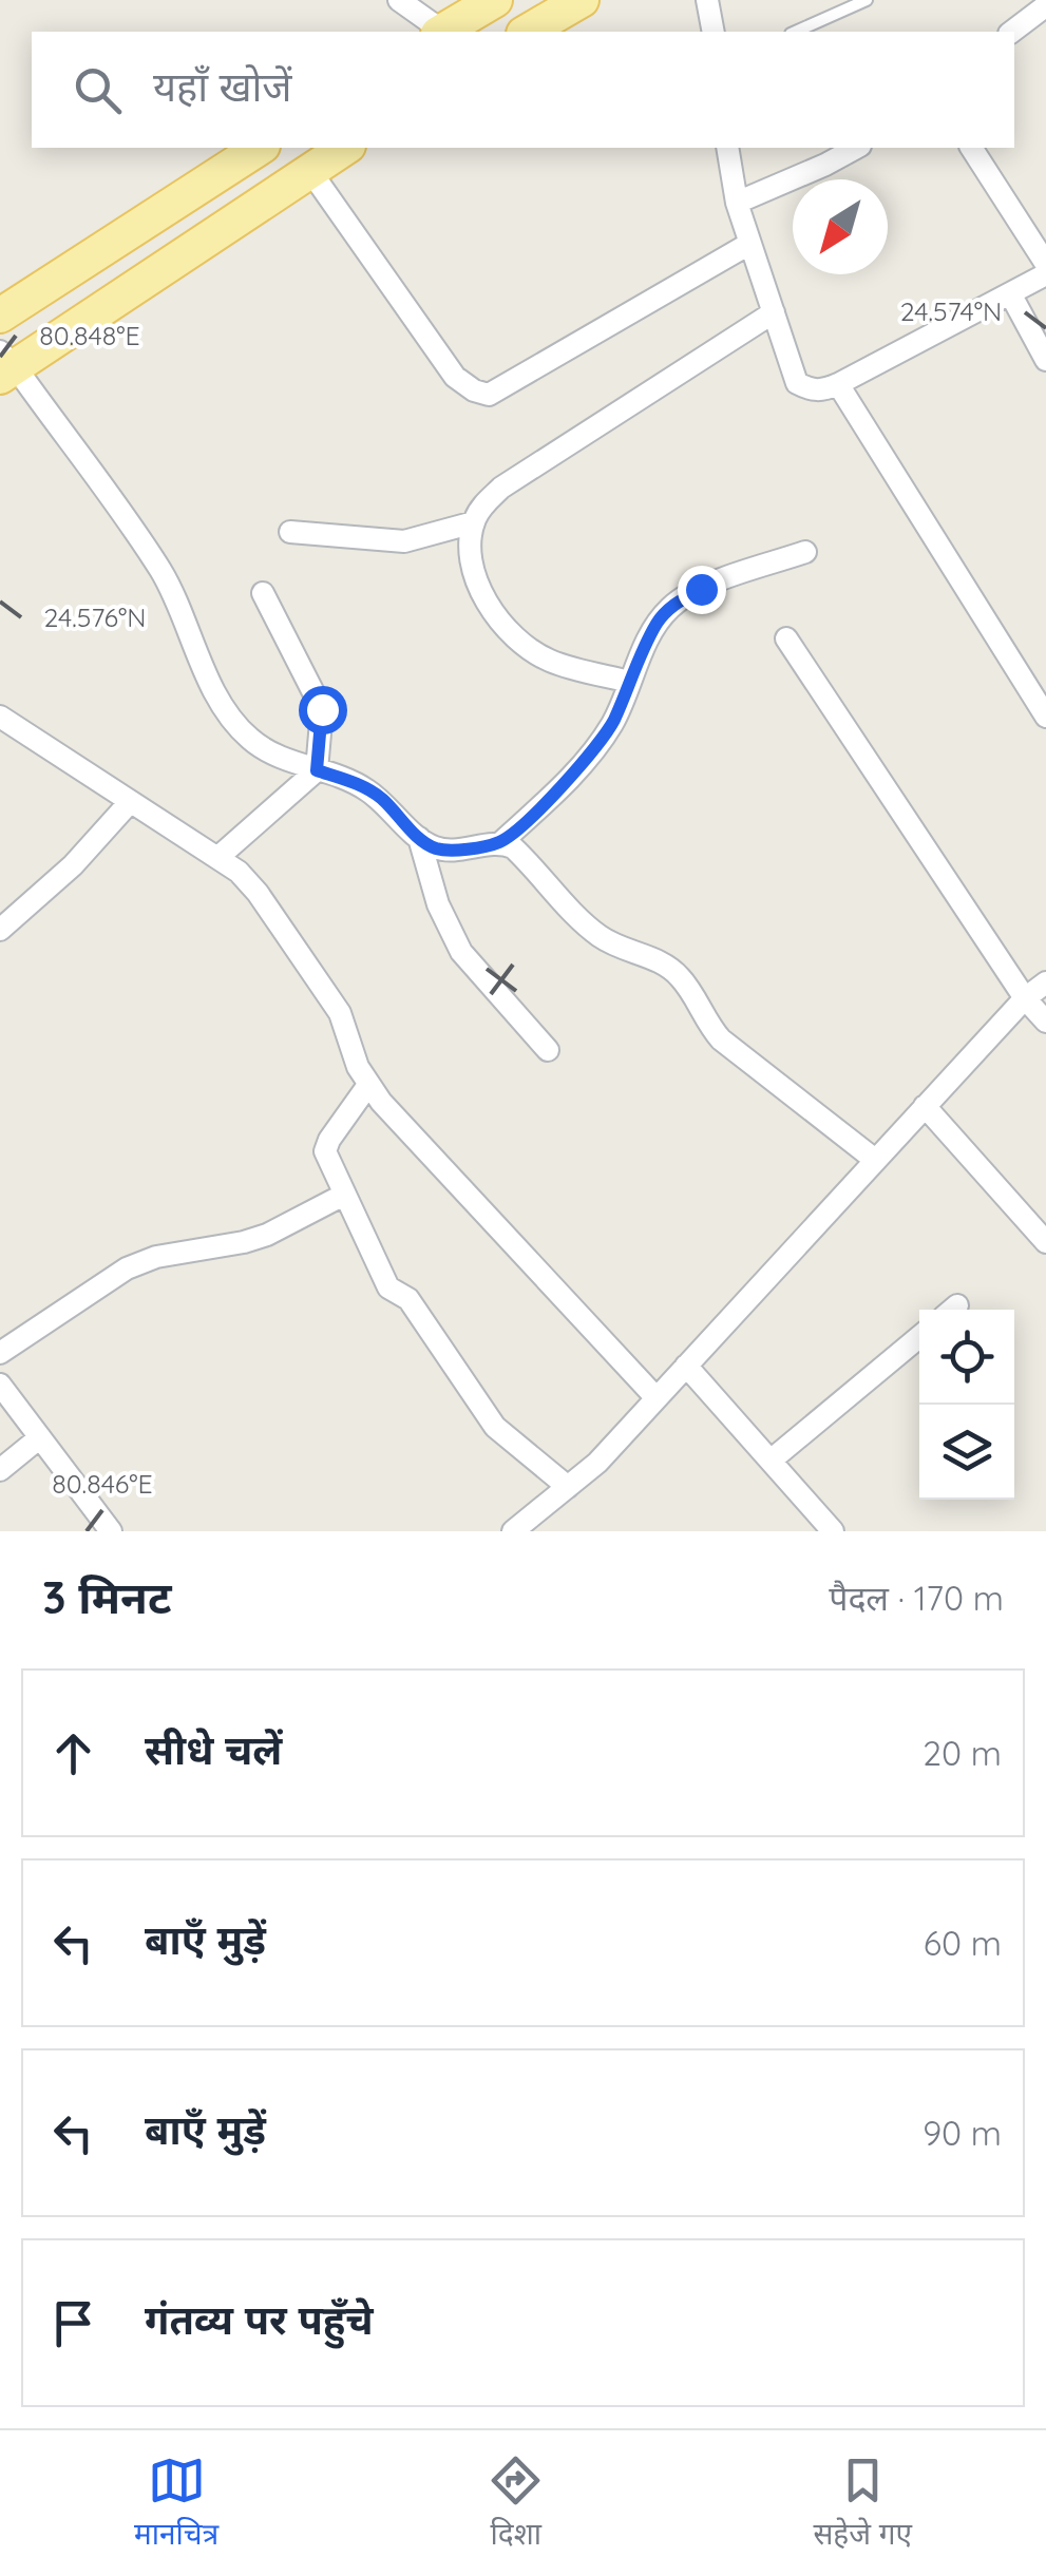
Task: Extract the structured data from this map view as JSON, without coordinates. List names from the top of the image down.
{
  "north": "bottom left",
  "page": {
    "search": "यहाँ खोजें",
    "heading": ["3 मिनट", "पैदल · 170 m"],
    "list": [
      ["सीधे चलें", "20 m"],
      ["बाएँ मुड़ें", "60 m"],
      ["बाएँ मुड़ें", "90 m"],
      "गंतव्य पर पहुँचे"
    ],
    "nav": ["मानचित्र", "दिशा", "सहेजे गए"]
  },
  "coordinates": [
    "24.574°N",
    "80.848°E",
    "24.576°N",
    "80.846°E"
  ]
}
